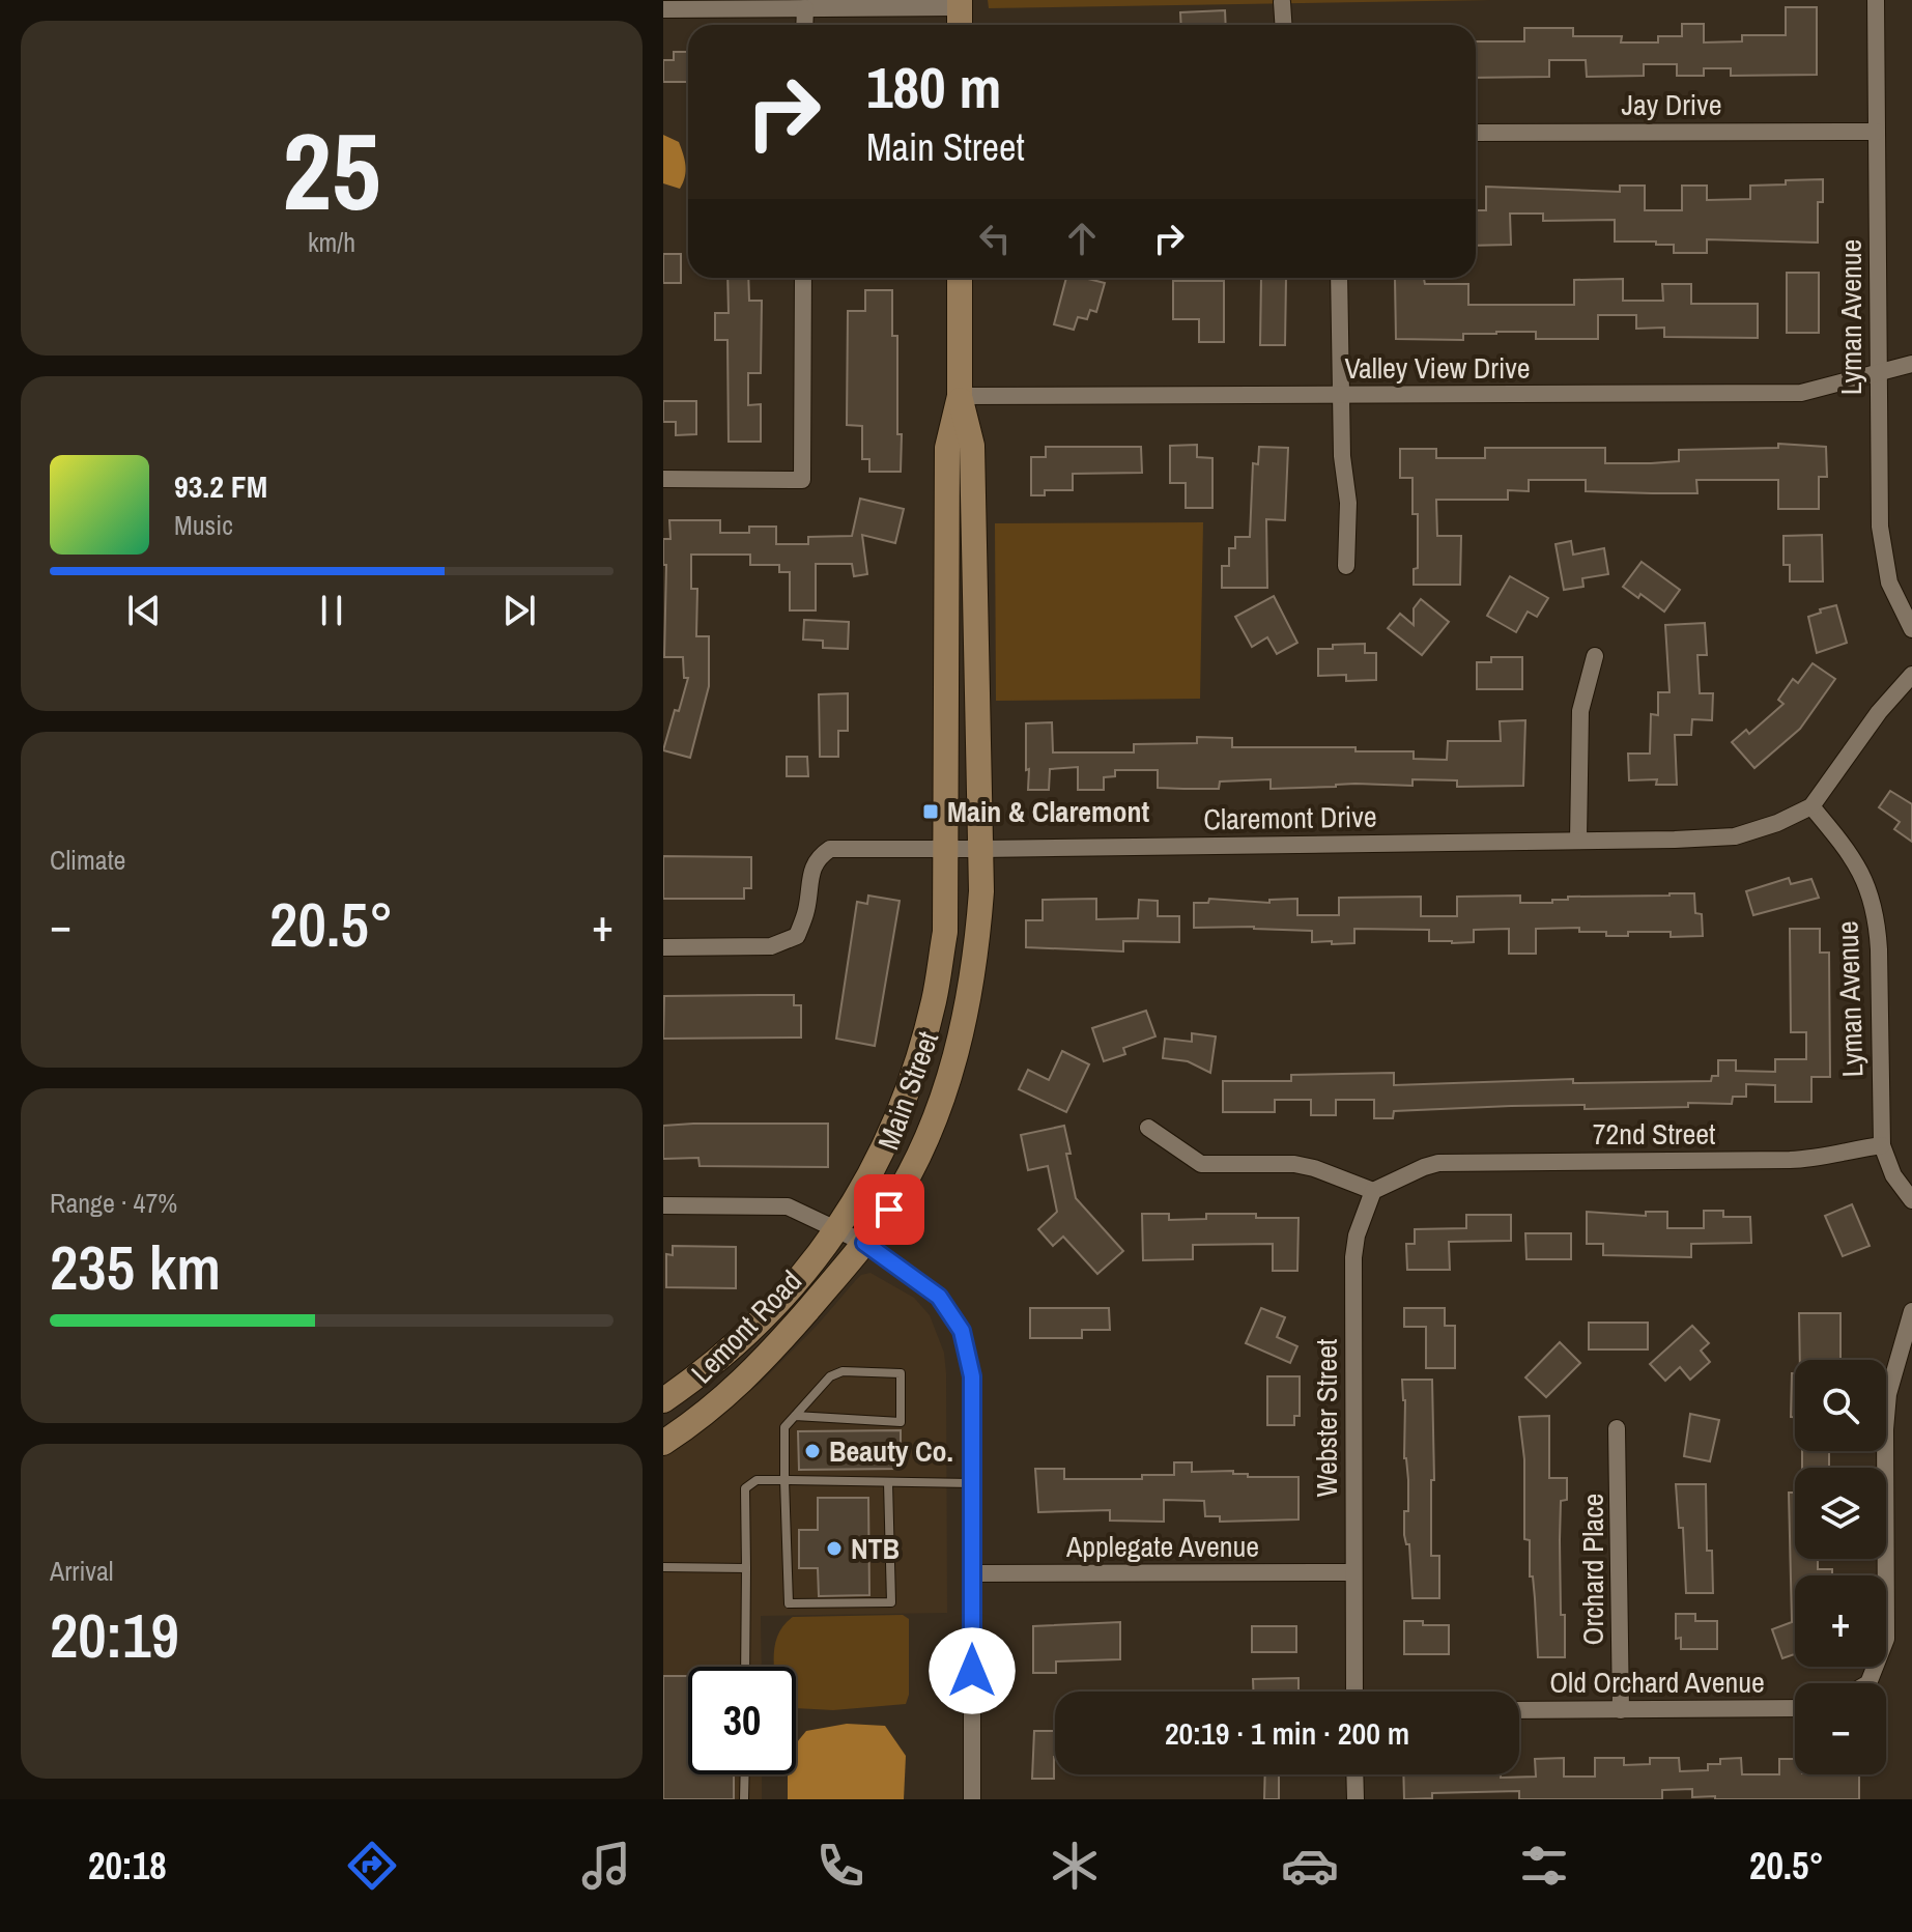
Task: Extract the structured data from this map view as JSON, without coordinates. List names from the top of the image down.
{
  "streets": {
    "main road": ["Main Street", "Lemont Road"],
    "street": [
      "Jay Drive",
      "Lyman Avenue",
      "Valley View Drive",
      "Claremont Drive",
      "72nd Street",
      "Webster Street",
      "Applegate Avenue",
      "Orchard Place",
      "Old Orchard Avenue"
    ]
  },
  "crossings": [
    ["Jay Drive", "Lyman Avenue"],
    ["Lyman Avenue", "Valley View Drive"],
    ["Lyman Avenue", "Claremont Drive"],
    ["Lyman Avenue", "72nd Street"],
    ["Valley View Drive", "Main Street"],
    ["Claremont Drive", "Main Street"],
    ["Main Street", "Lemont Road"],
    ["72nd Street", "Webster Street"],
    ["Webster Street", "Applegate Avenue"],
    ["Orchard Place", "Old Orchard Avenue"]
  ],
  "places": {
    "transit": ["Main & Claremont"],
    "other": ["Beauty Co.", "NTB"]
  },
  "page": {
    "tile": [
      ["25", "km/h"],
      "Climate",
      ["Range · 47%", "235 km"],
      ["Arrival", "20:19"]
    ],
    "turn": ["180 m", "Main Street"],
    "song": ["93.2 FM", "Music"],
    "heat": ["−", "20.5°", "+"],
    "map_buttons": ["+", "−"],
    "limit": "30",
    "trip": "20:19 · 1 min · 200 m",
    "tabs": ["20:18", "20.5°"]
  }
}
